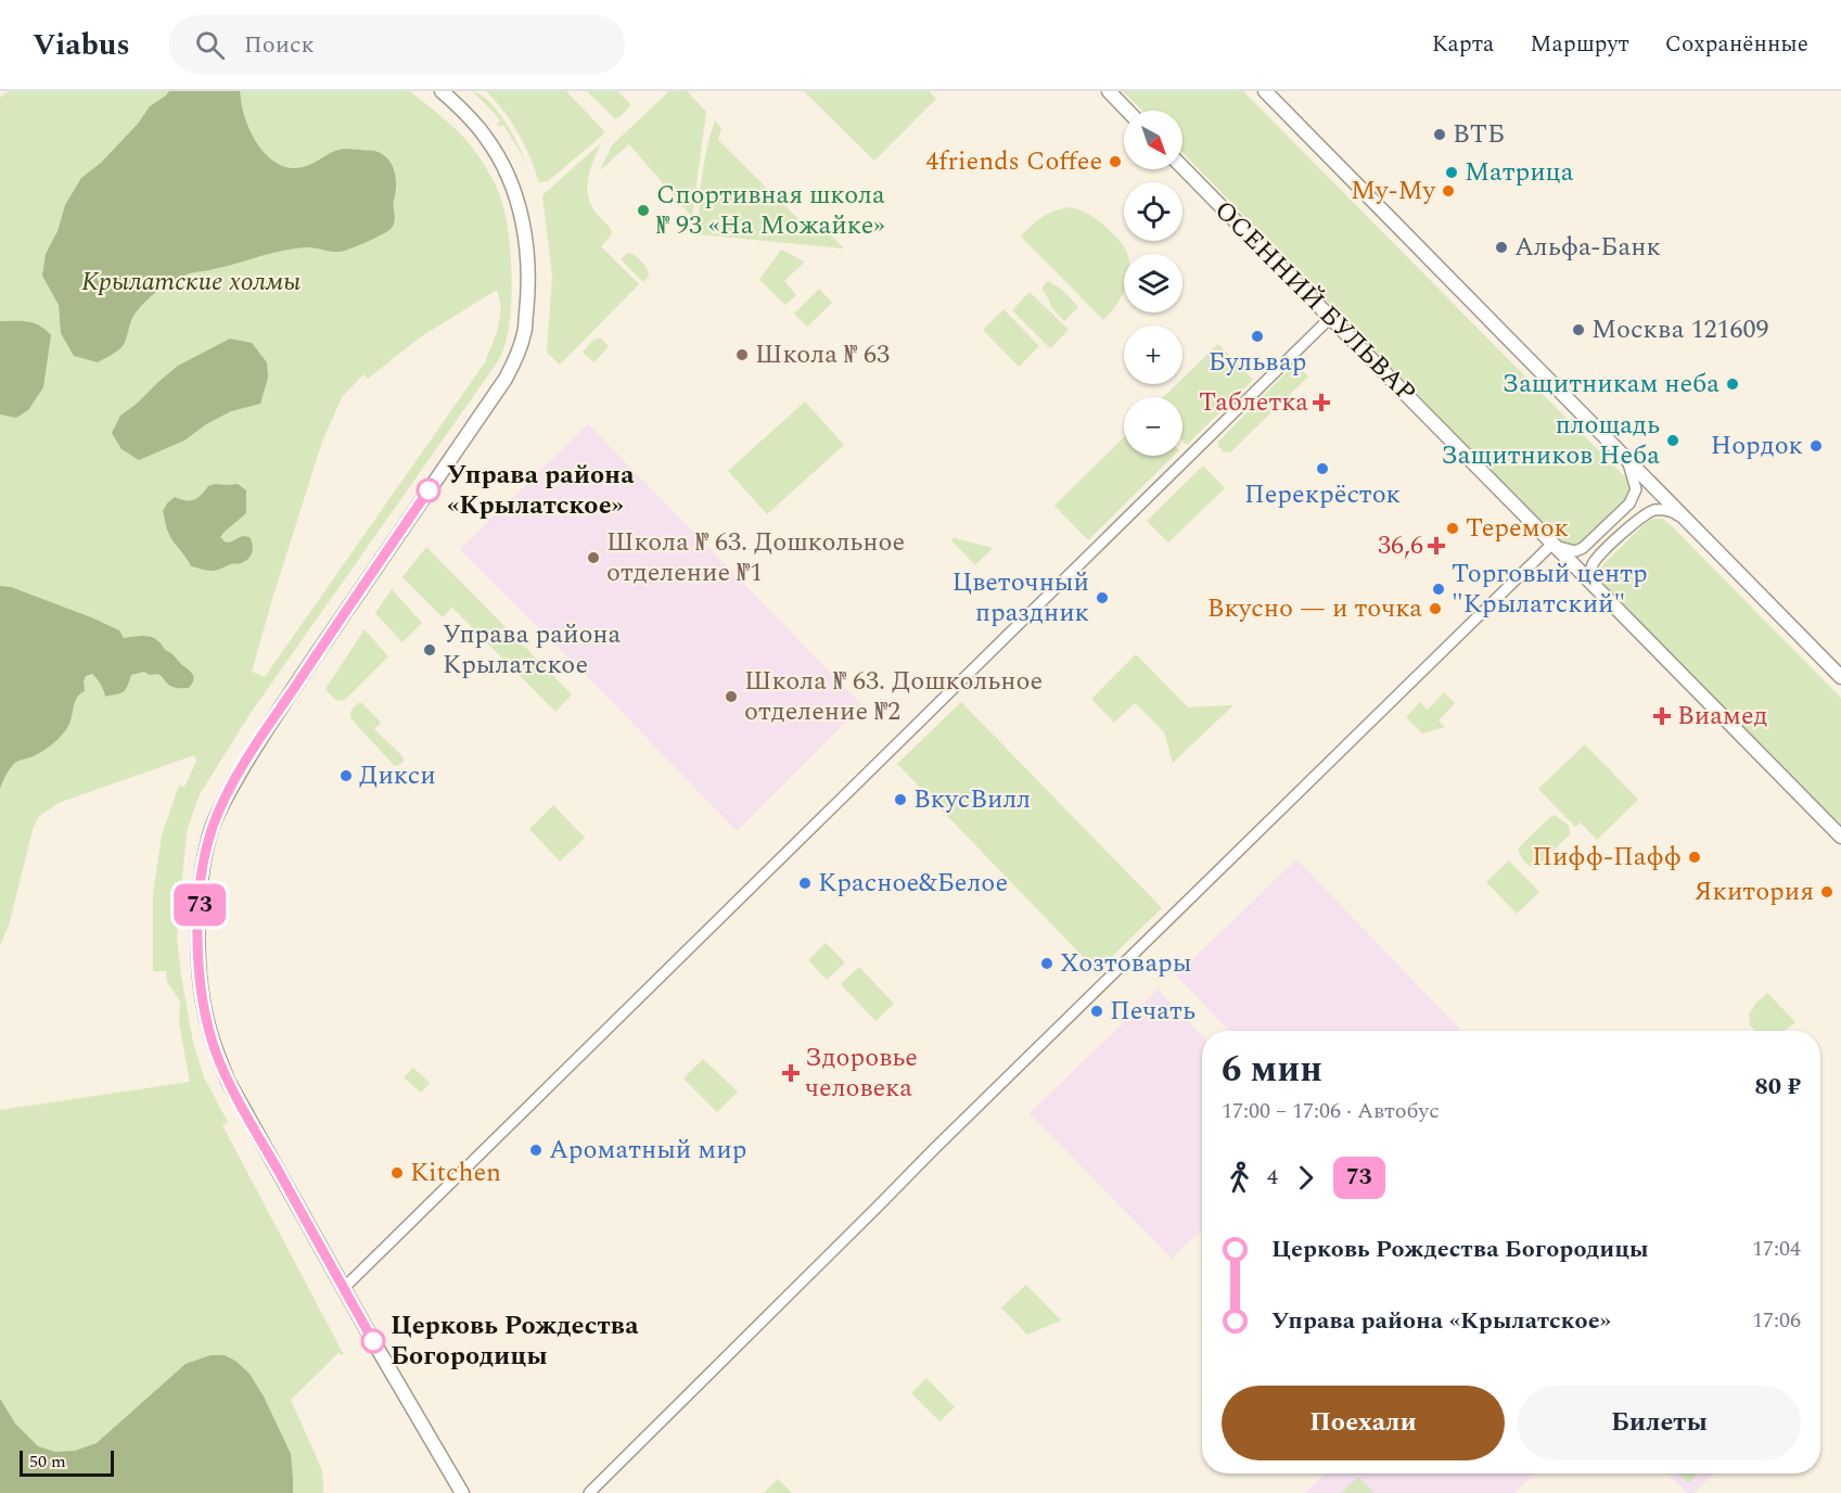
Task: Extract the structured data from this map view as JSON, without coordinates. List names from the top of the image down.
{
  "streets": {
    "street": ["ОСЕННИЙ БУЛЬВАР"]
  },
  "parks": ["Крылатские холмы"],
  "places": {
    "other": [
      "ВТБ",
      "4friends Coffee",
      "Матрица",
      "Му-Му",
      "Спортивная школа № 93 «На Можайке»",
      "Альфа-Банк",
      "Москва 121609",
      "Бульвар",
      "Школа № 63",
      "Защитникам неба",
      "площадь Защитников Неба",
      "Нордок",
      "Перекрёсток",
      "Управа района «Крылатское»",
      "Теремок",
      "Школа № 63. Дошкольное отделение №1",
      "Торговый центр \"Крылатский\"",
      "Цветочный праздник",
      "Вкусно — и точка",
      "Управа района Крылатское",
      "Школа № 63. Дошкольное отделение №2",
      "Дикси",
      "ВкусВилл",
      "Пифф-Пафф",
      "Красное&Белое",
      "Якитория",
      "Хозтовары",
      "Печать",
      "Ароматный мир",
      "Kitchen",
      "Церковь Рождества Богородицы"
    ],
    "health": [
      "Таблетка",
      "36,6",
      "Виамед",
      "Здоровье человека"
    ]
  },
  "lines": ["bus line 73"],
  "scale_bar": "50 m",
  "north": "bottom right",
  "page": {
    "header": "Viabus",
    "search": "Поиск",
    "nav": ["Карта", "Маршрут", "Сохранённые"],
    "on_map": "73",
    "map_buttons": ["+", "−"],
    "heading": ["6 мин", "17:00 – 17:06 · Автобус", "80 ₽"],
    "legs": ["4", "73"],
    "list": [
      {
        "name": "Церковь Рождества Богородицы",
        "value": "17:04"
      },
      {
        "name": "Управа района «Крылатское»",
        "value": "17:06"
      }
    ],
    "buttons": ["Поехали", "Билеты"],
    "scale": "50 m"
  }
}
